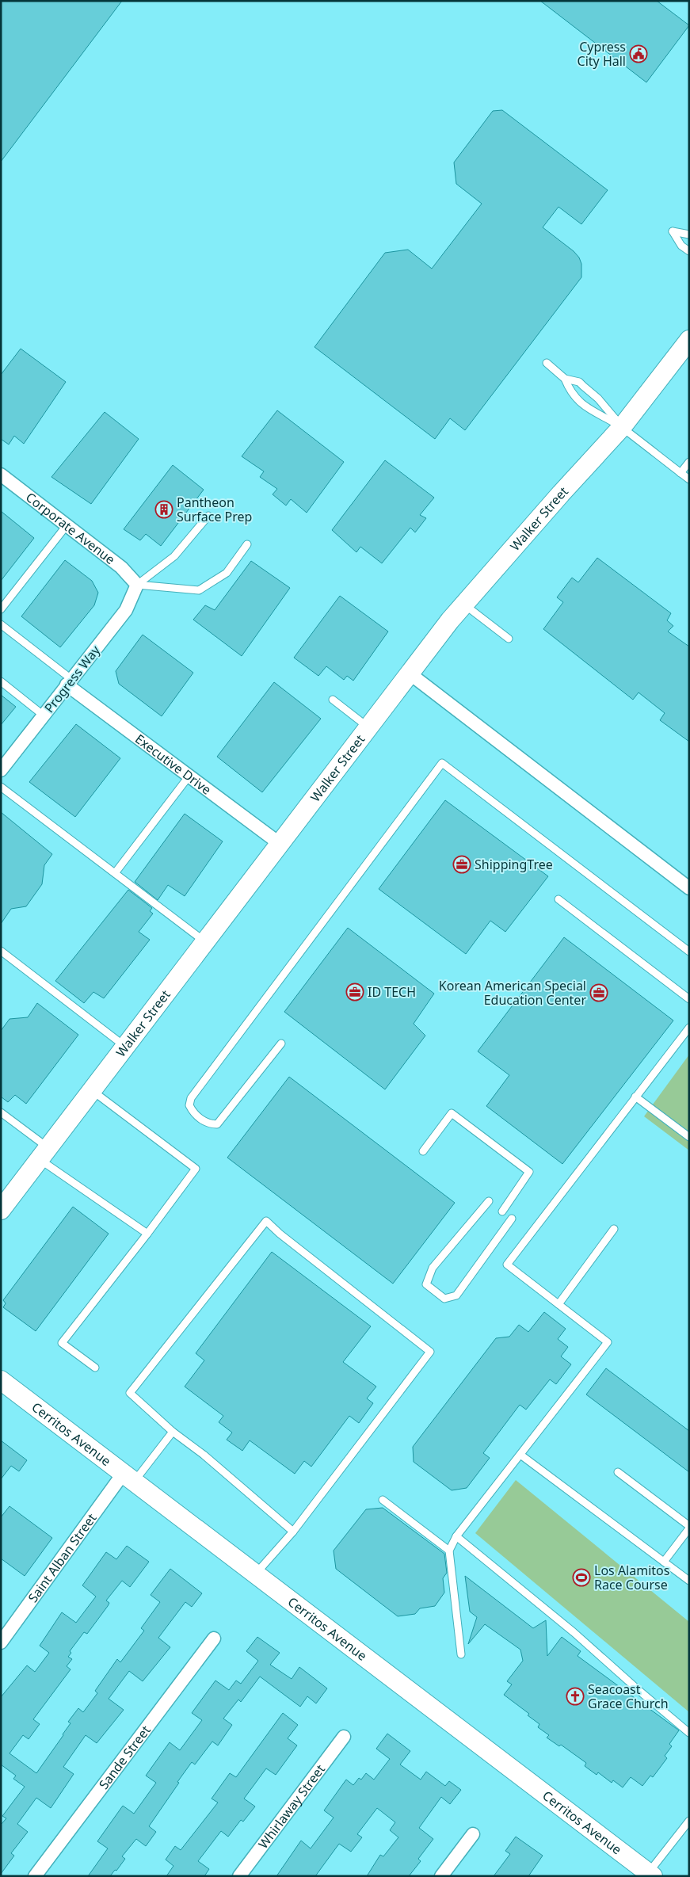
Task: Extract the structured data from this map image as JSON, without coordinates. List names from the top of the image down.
{
  "streets": {
    "main road": ["Walker Street", "Cerritos Avenue"],
    "street": [
      "Corporate Avenue",
      "Progress Way",
      "Executive Drive",
      "Saint Alban Street",
      "Sande Street",
      "Whirlaway Street"
    ]
  },
  "crossings": [
    ["Walker Street", "Executive Drive"],
    ["Corporate Avenue", "Progress Way"],
    ["Progress Way", "Executive Drive"],
    ["Cerritos Avenue", "Saint Alban Street"]
  ],
  "places": {
    "public building": ["Cypress City Hall"],
    "building": ["Pantheon Surface Prep"],
    "office": ["ShippingTree", "ID TECH", "Korean American Special Education Center"],
    "sports": ["Los Alamitos Race Course"],
    "church": ["Seacoast Grace Church"]
  }
}
